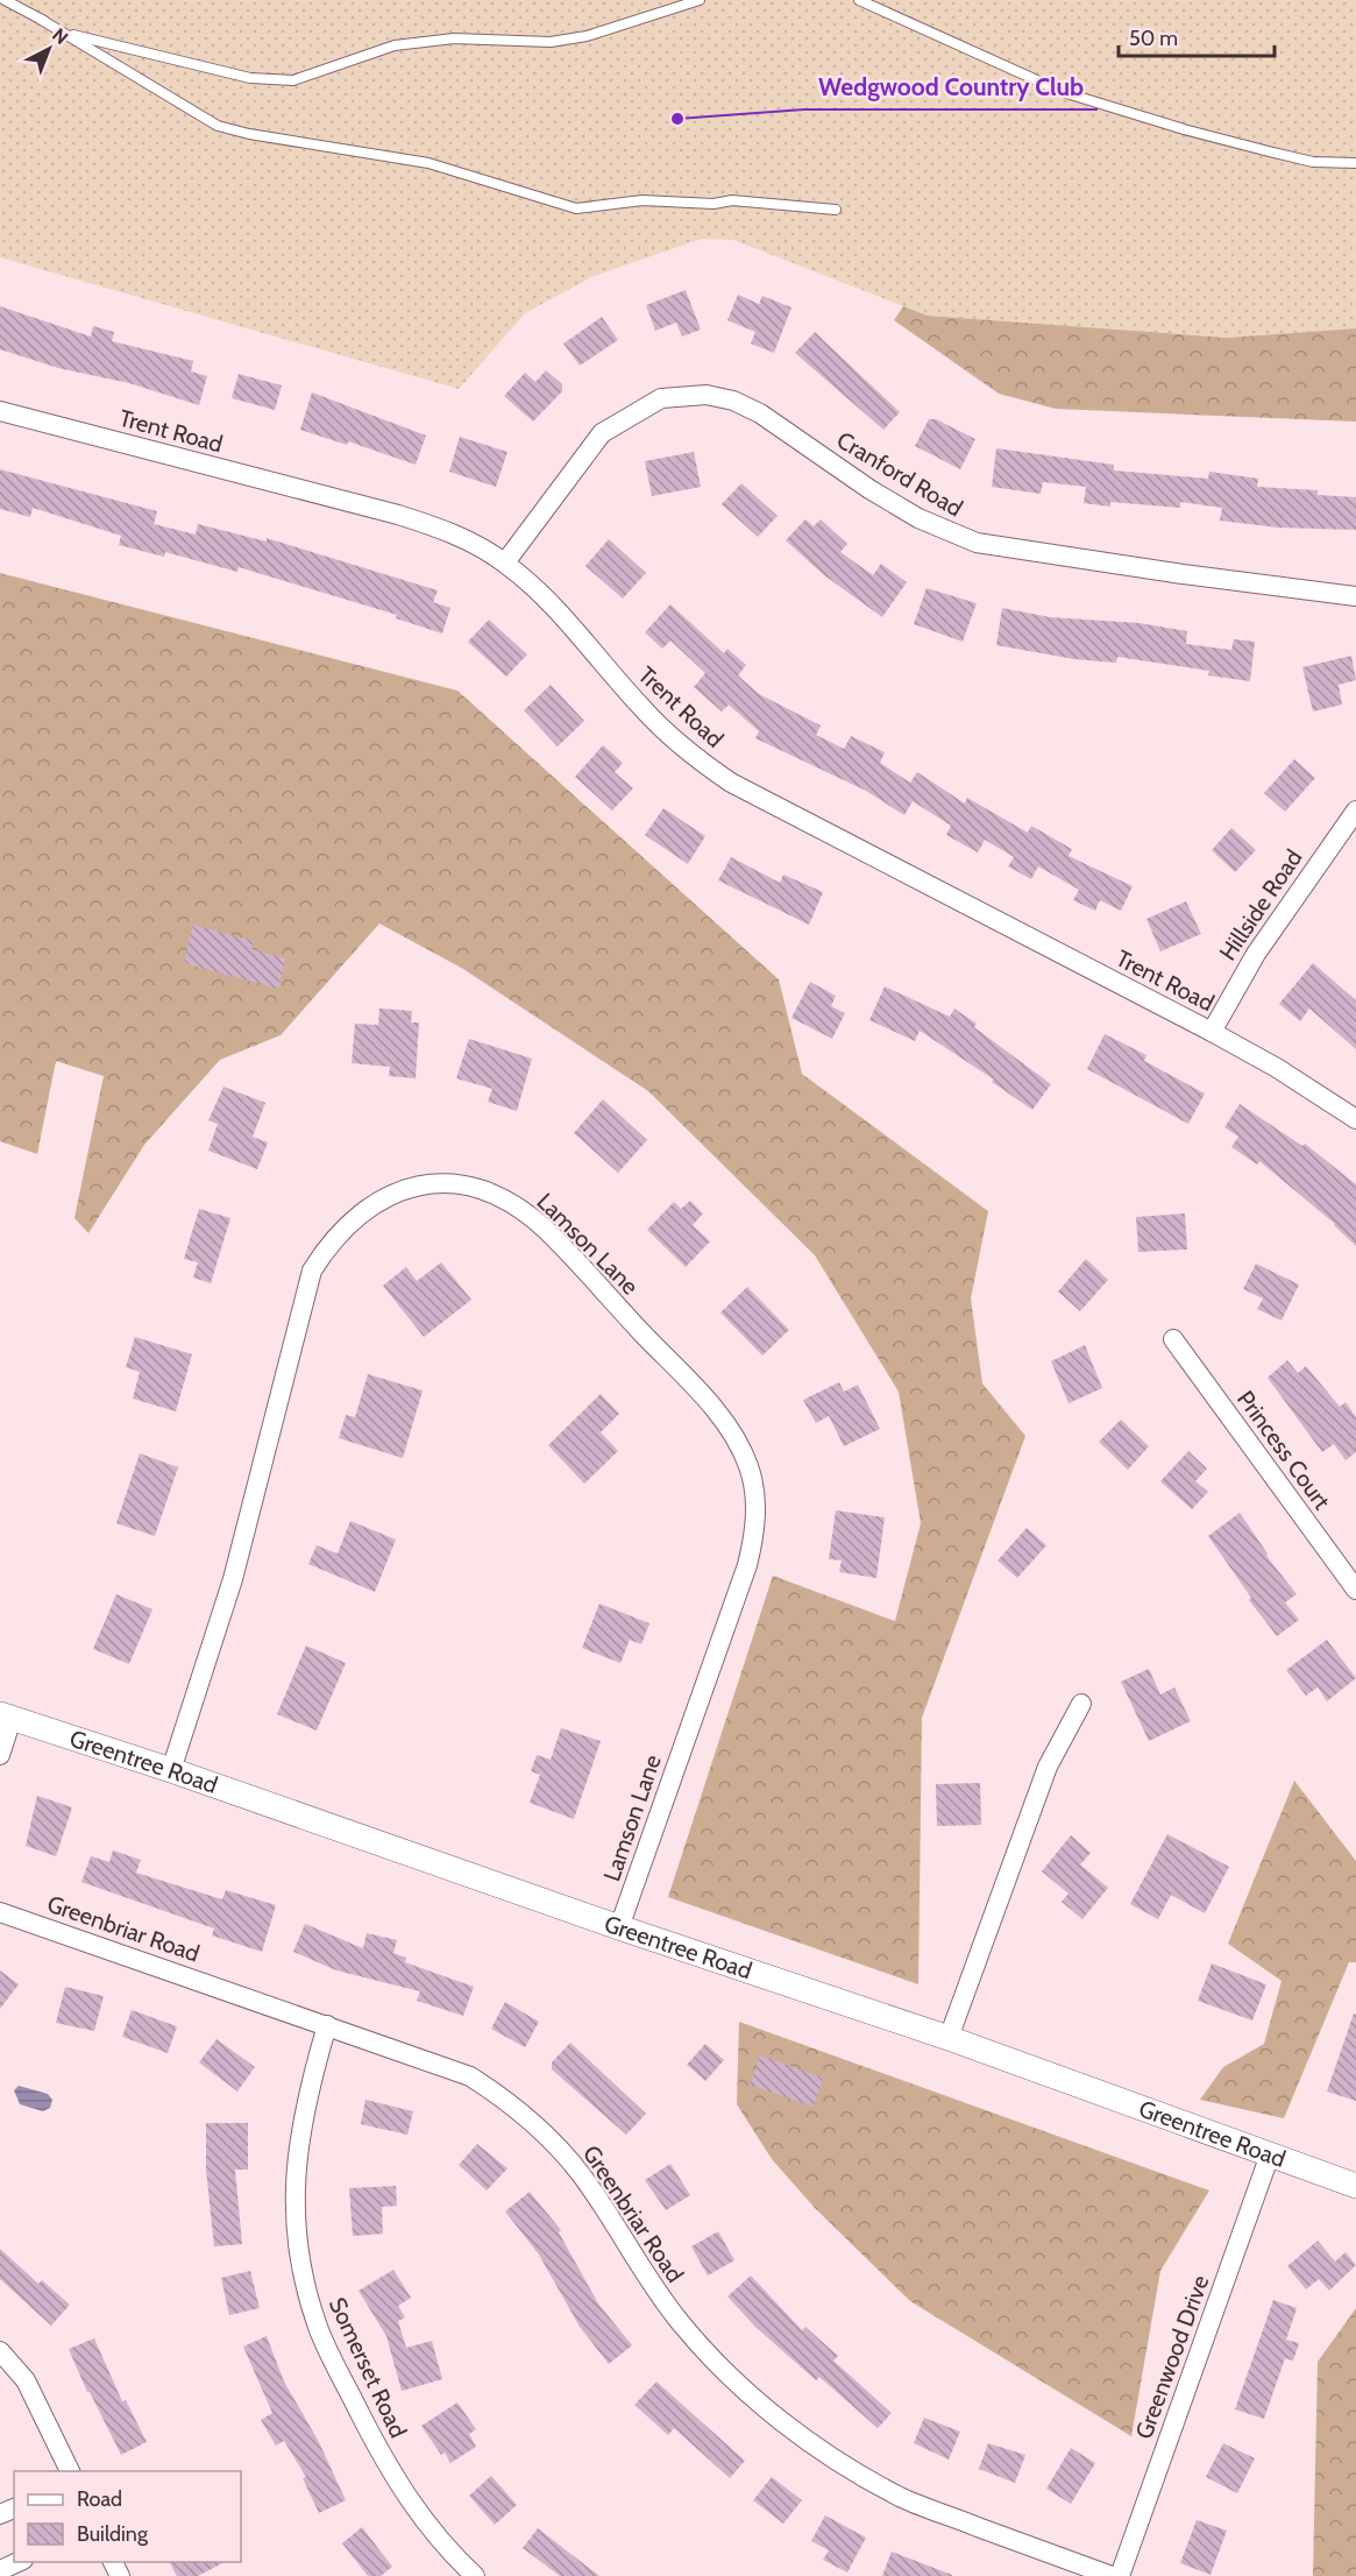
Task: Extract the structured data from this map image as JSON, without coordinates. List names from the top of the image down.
{
  "streets": {
    "street": [
      "Trent Road",
      "Cranford Road",
      "Hillside Road",
      "Lamson Lane",
      "Princess Court",
      "Greentree Road",
      "Greenbriar Road",
      "Greenwood Drive",
      "Somerset Road"
    ]
  },
  "crossings": [
    ["Trent Road", "Cranford Road"],
    ["Trent Road", "Hillside Road"],
    ["Lamson Lane", "Greentree Road"],
    ["Greentree Road", "Greenwood Drive"],
    ["Greenbriar Road", "Somerset Road"]
  ],
  "places": ["Wedgwood Country Club"],
  "legend": ["Road", "Building"],
  "scale_bar": "50 m",
  "north": "top right"
}
